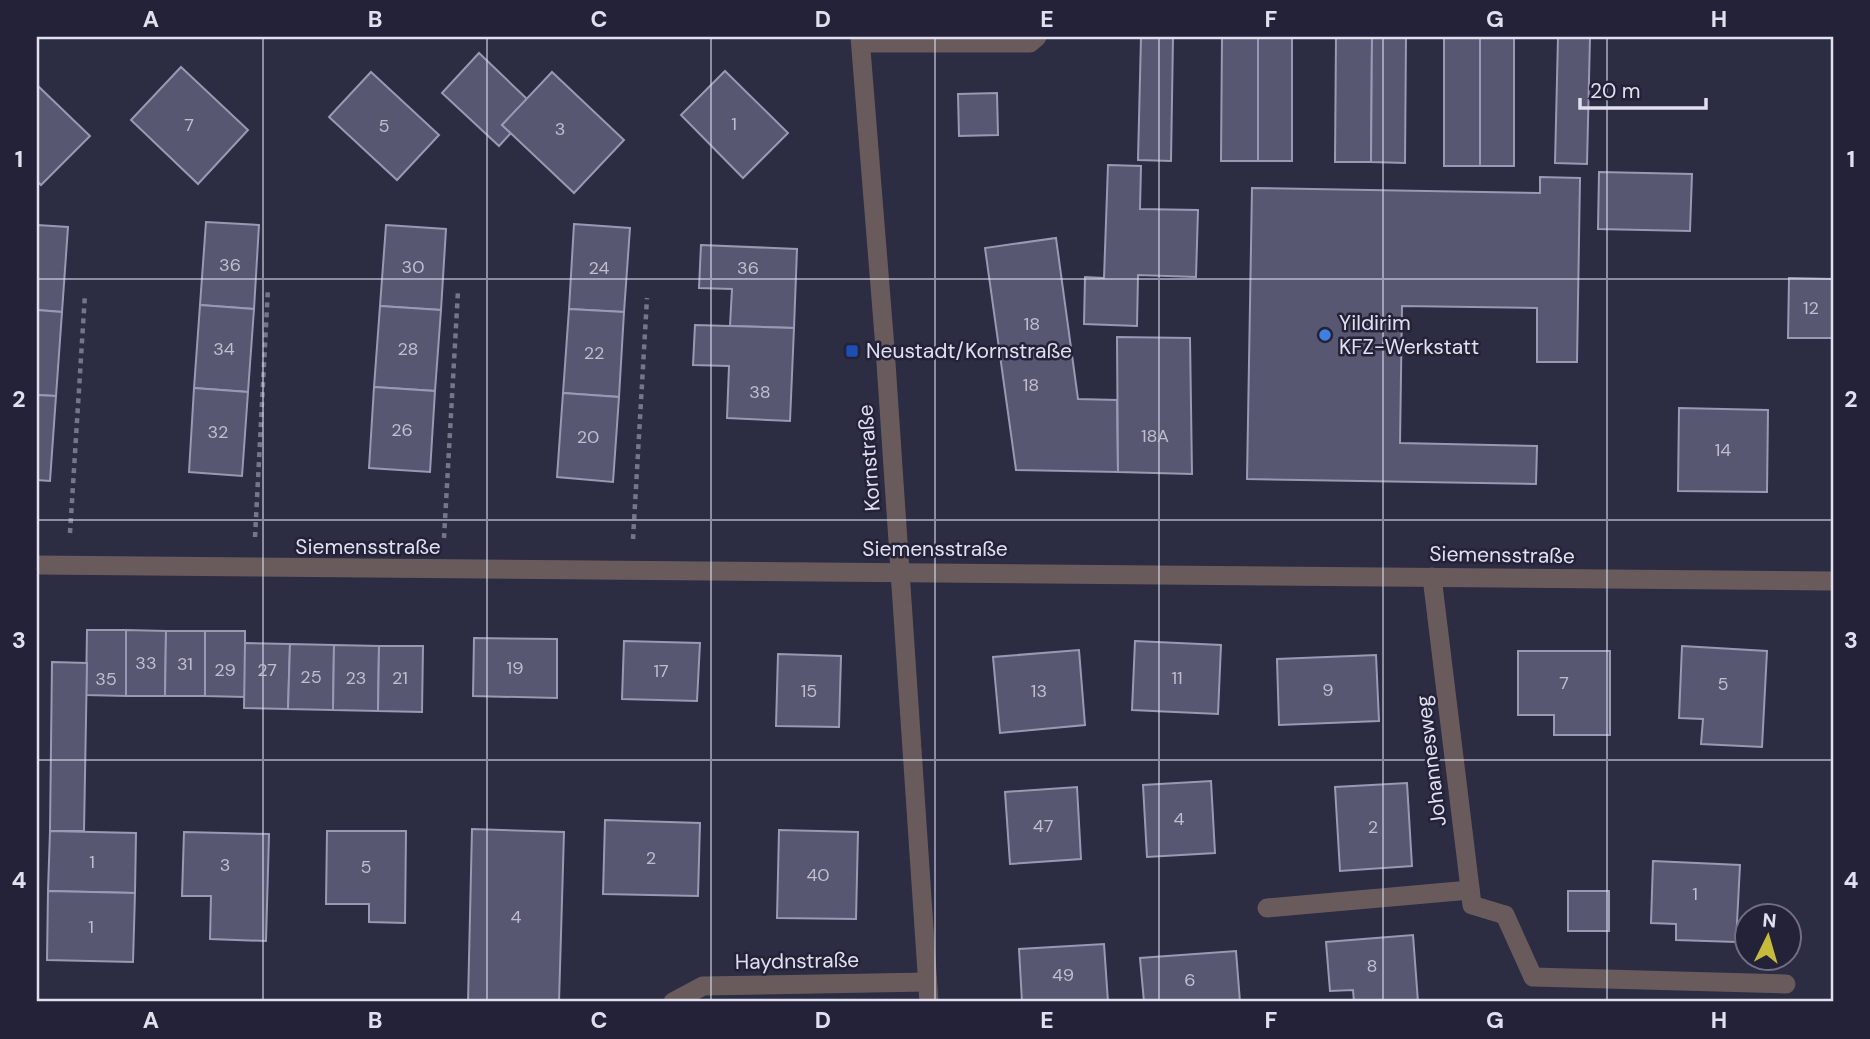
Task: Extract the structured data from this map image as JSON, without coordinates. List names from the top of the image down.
{
  "streets": {
    "street": [
      "Kornstraße",
      "Siemensstraße",
      "Johannesweg",
      "Haydnstraße"
    ]
  },
  "crossings": [
    ["Kornstraße", "Siemensstraße"],
    ["Kornstraße", "Haydnstraße"],
    ["Siemensstraße", "Johannesweg"]
  ],
  "places": {
    "other": ["Yildirim KFZ-Werkstatt"],
    "transit": ["Neustadt/Kornstraße"]
  },
  "house_numbers": [
    "1",
    "7",
    "5",
    "3",
    "36",
    "30",
    "24",
    "36",
    "12",
    "18",
    "34",
    "28",
    "22",
    "18",
    "38",
    "26",
    "32",
    "18A",
    "20",
    "14",
    "33",
    "31",
    "19",
    "29",
    "27",
    "17",
    "25",
    "23",
    "21",
    "11",
    "35",
    "7",
    "5",
    "9",
    "15",
    "13",
    "4",
    "47",
    "2",
    "2",
    "1",
    "3",
    "5",
    "40",
    "1",
    "4",
    "1",
    "8",
    "49",
    "6"
  ],
  "scale_bar": "20 m",
  "north": "top",
  "grid": {
    "columns": [
      "A",
      "B",
      "C",
      "D",
      "E",
      "F",
      "G",
      "H"
    ],
    "rows": [
      "1",
      "2",
      "3",
      "4"
    ]
  }
}
